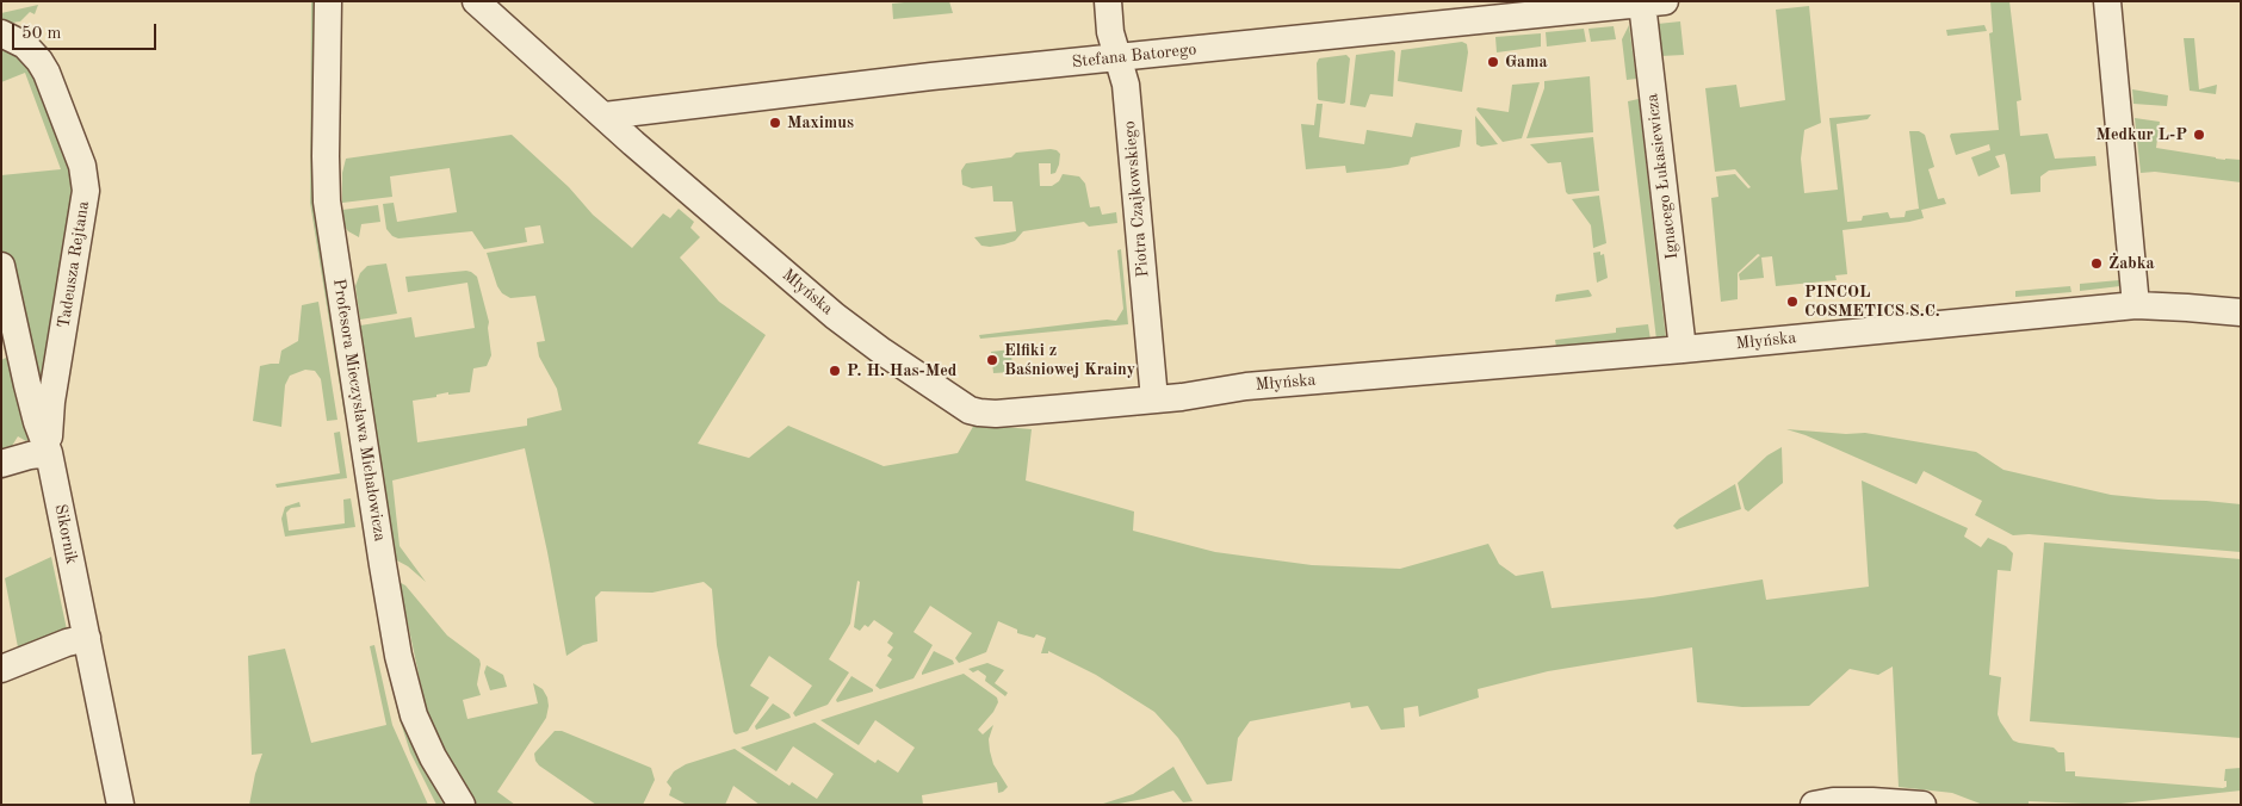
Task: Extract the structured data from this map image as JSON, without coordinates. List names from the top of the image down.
{
  "streets": {
    "street": [
      "Stefana Batorego",
      "Ignacego Łukasiewicza",
      "Piotra Czajkowskiego",
      "Tadeusza Rejtana",
      "Młyńska",
      "Profesora Mieczysława Michałowicza",
      "Sikornik"
    ]
  },
  "crossings": [
    ["Stefana Batorego", "Ignacego Łukasiewicza"],
    ["Stefana Batorego", "Piotra Czajkowskiego"],
    ["Stefana Batorego", "Młyńska"],
    ["Ignacego Łukasiewicza", "Młyńska"],
    ["Piotra Czajkowskiego", "Młyńska"],
    ["Tadeusza Rejtana", "Sikornik"]
  ],
  "places": [
    "Gama",
    "Maximus",
    "Medkur L-P",
    "Żabka",
    "PINCOL COSMETICS S.C.",
    "Elfiki z Baśniowej Krainy",
    "P. H. Has-Med"
  ],
  "scale_bar": "50 m"
}
